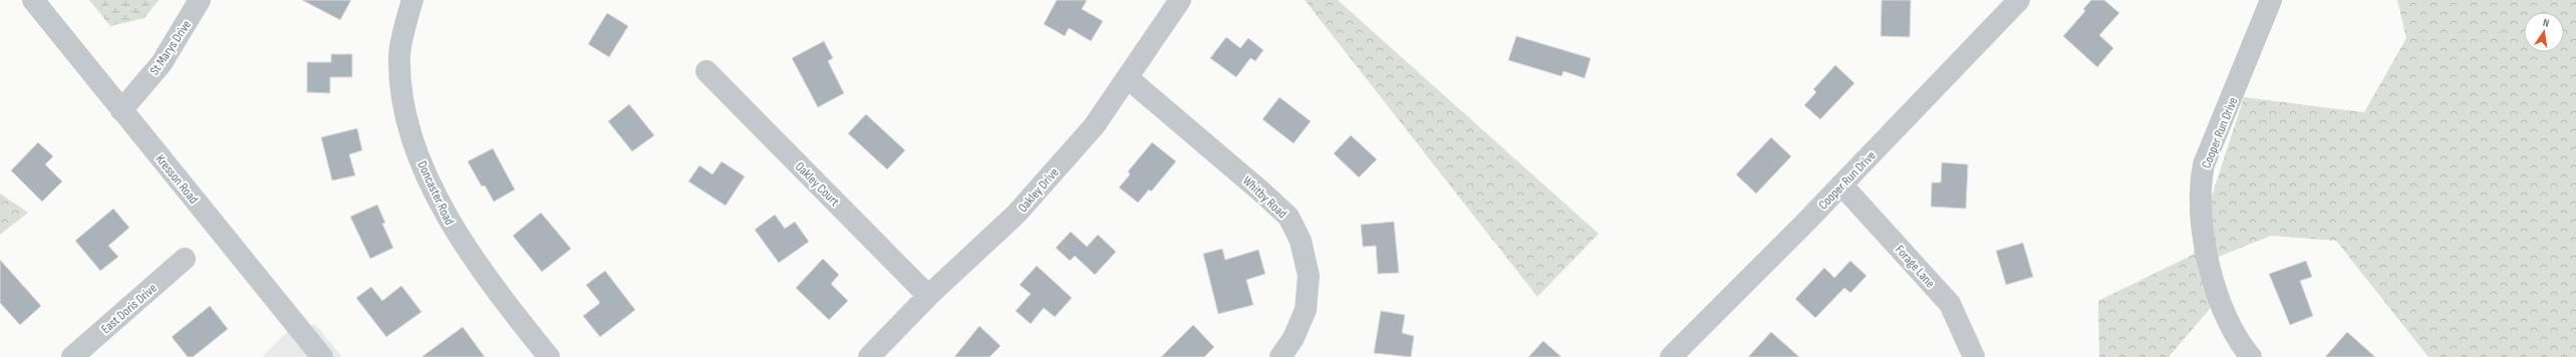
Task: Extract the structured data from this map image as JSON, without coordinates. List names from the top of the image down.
{
  "streets": {
    "street": [
      "St Marys Drive",
      "Cooper Run Drive",
      "Kresson Road",
      "Oakley Court",
      "Oakley Drive",
      "Doncaster Road",
      "Whitby Road",
      "Forage Lane",
      "East Doris Drive"
    ]
  },
  "crossings": [
    ["St Marys Drive", "Kresson Road"],
    ["Cooper Run Drive", "Forage Lane"],
    ["Oakley Court", "Oakley Drive"],
    ["Oakley Drive", "Whitby Road"]
  ],
  "north": "top"
}
